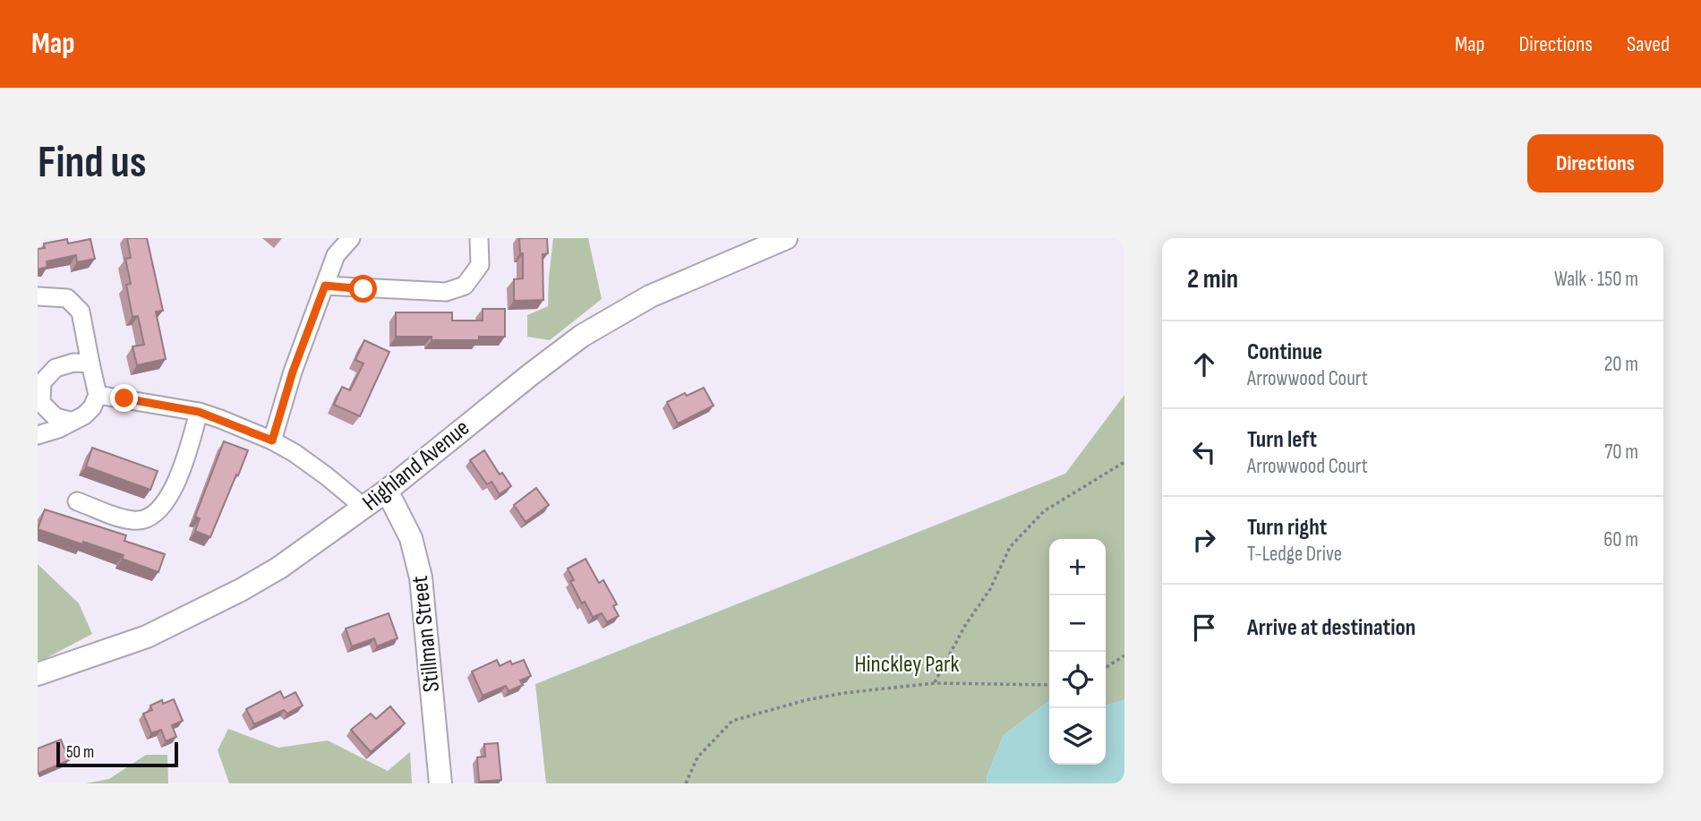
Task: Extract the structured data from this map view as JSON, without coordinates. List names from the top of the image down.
{
  "streets": {
    "street": ["Highland Avenue", "Stillman Street"]
  },
  "crossings": [
    ["Highland Avenue", "Stillman Street"]
  ],
  "parks": ["Hinckley Park"],
  "scale_bar": "50 m",
  "page": {
    "header": "Map",
    "nav": ["Map", "Directions", "Saved"],
    "buttons": "Directions",
    "title": "Find us",
    "heading": ["2 min", "Walk · 150 m"],
    "list": [
      ["Continue", "Arrowwood Court", "20 m"],
      ["Turn left", "Arrowwood Court", "70 m"],
      ["Turn right", "T-Ledge Drive", "60 m"],
      "Arrive at destination"
    ],
    "map_buttons": ["+", "−"],
    "scale": "50 m"
  }
}
